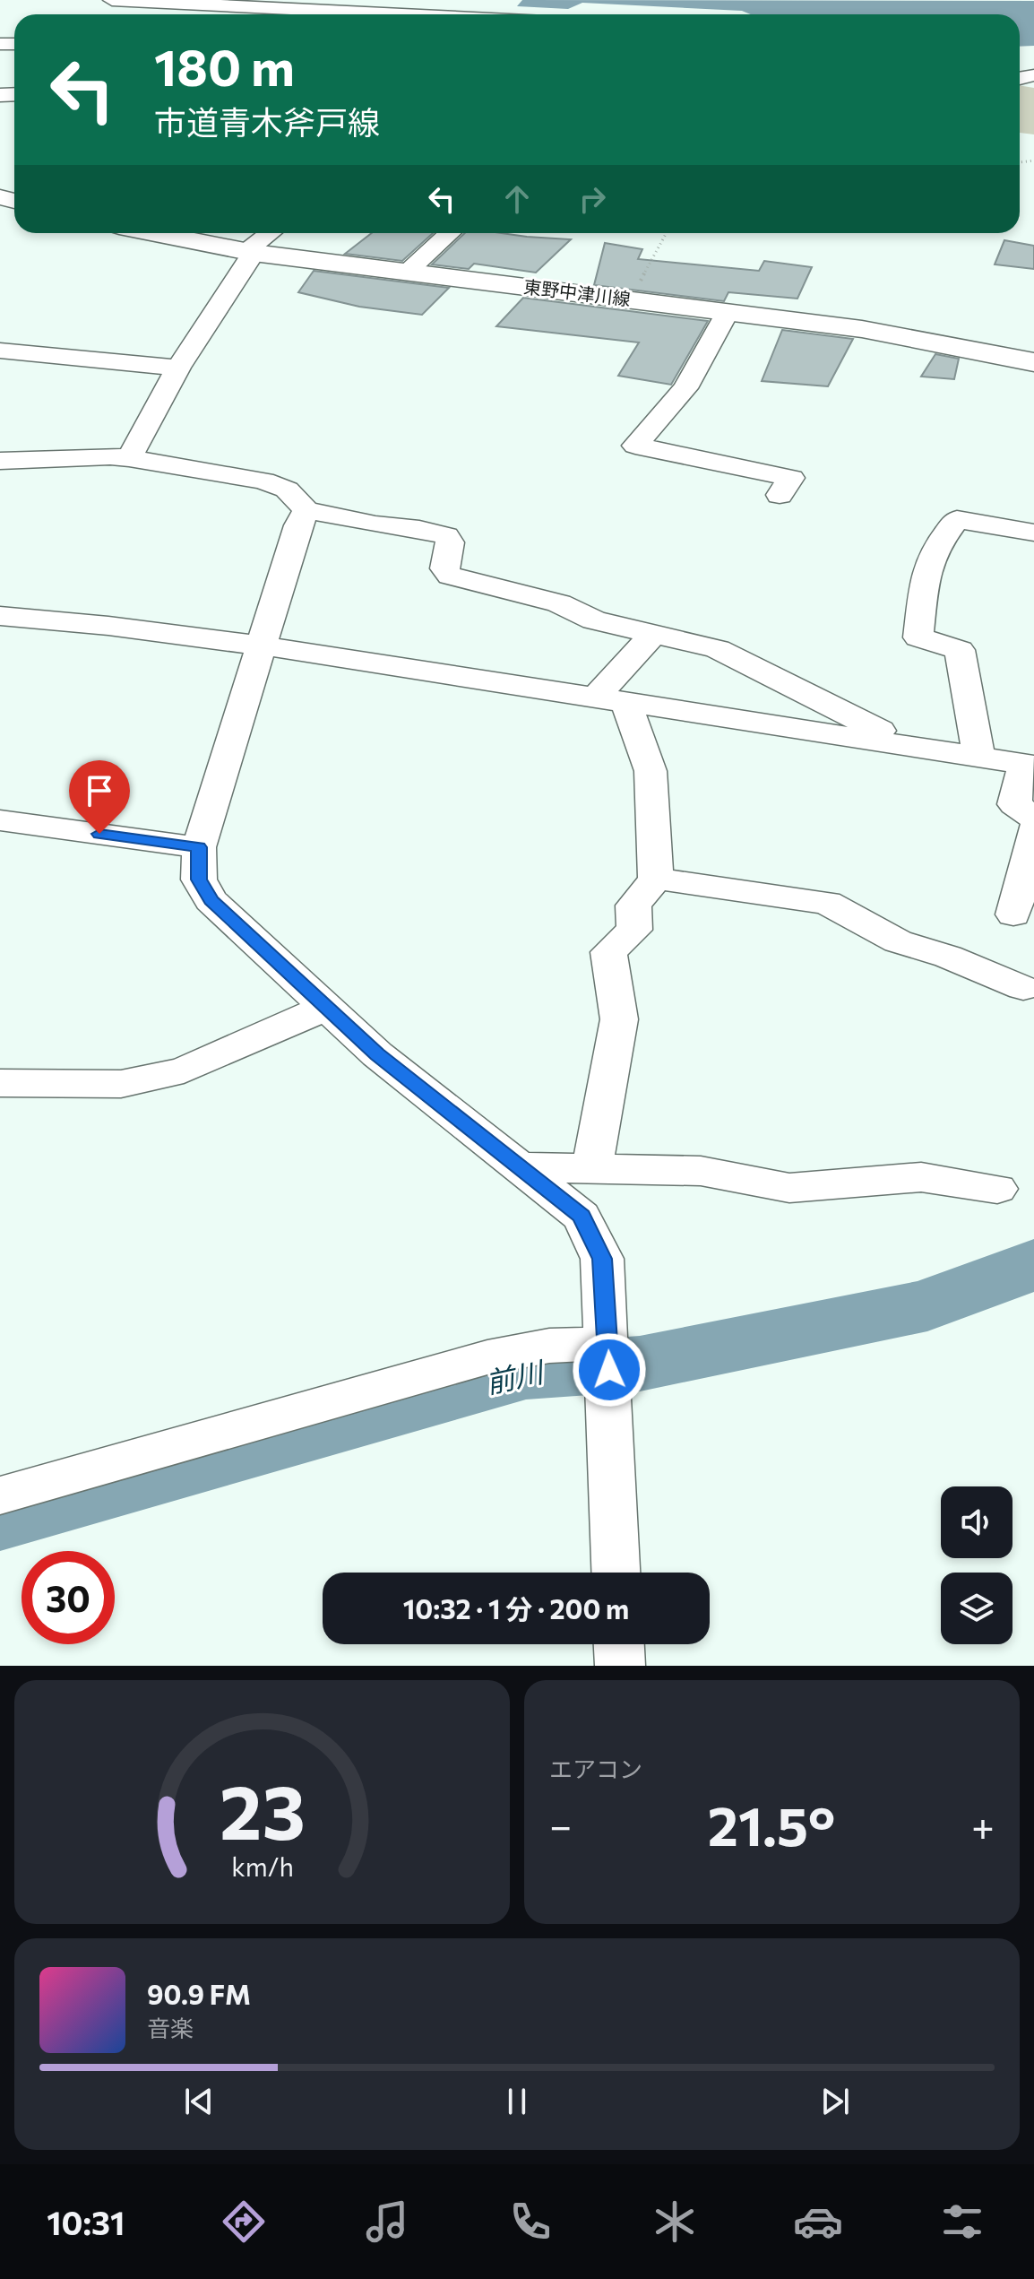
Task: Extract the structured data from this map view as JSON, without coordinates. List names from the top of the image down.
{
  "streets": {
    "main road": ["東野中津川線"]
  },
  "water": ["前川"],
  "page": {
    "turn": ["180 m", "市道青木斧戸線"],
    "limit": "30",
    "trip": "10:32 · 1 分 · 200 m",
    "tile": "エアコン",
    "heat": ["−", "21.5°", "+"],
    "song": ["90.9 FM", "音楽"],
    "tabs": "10:31",
    "gauge": ["23", "km/h"]
  }
}
